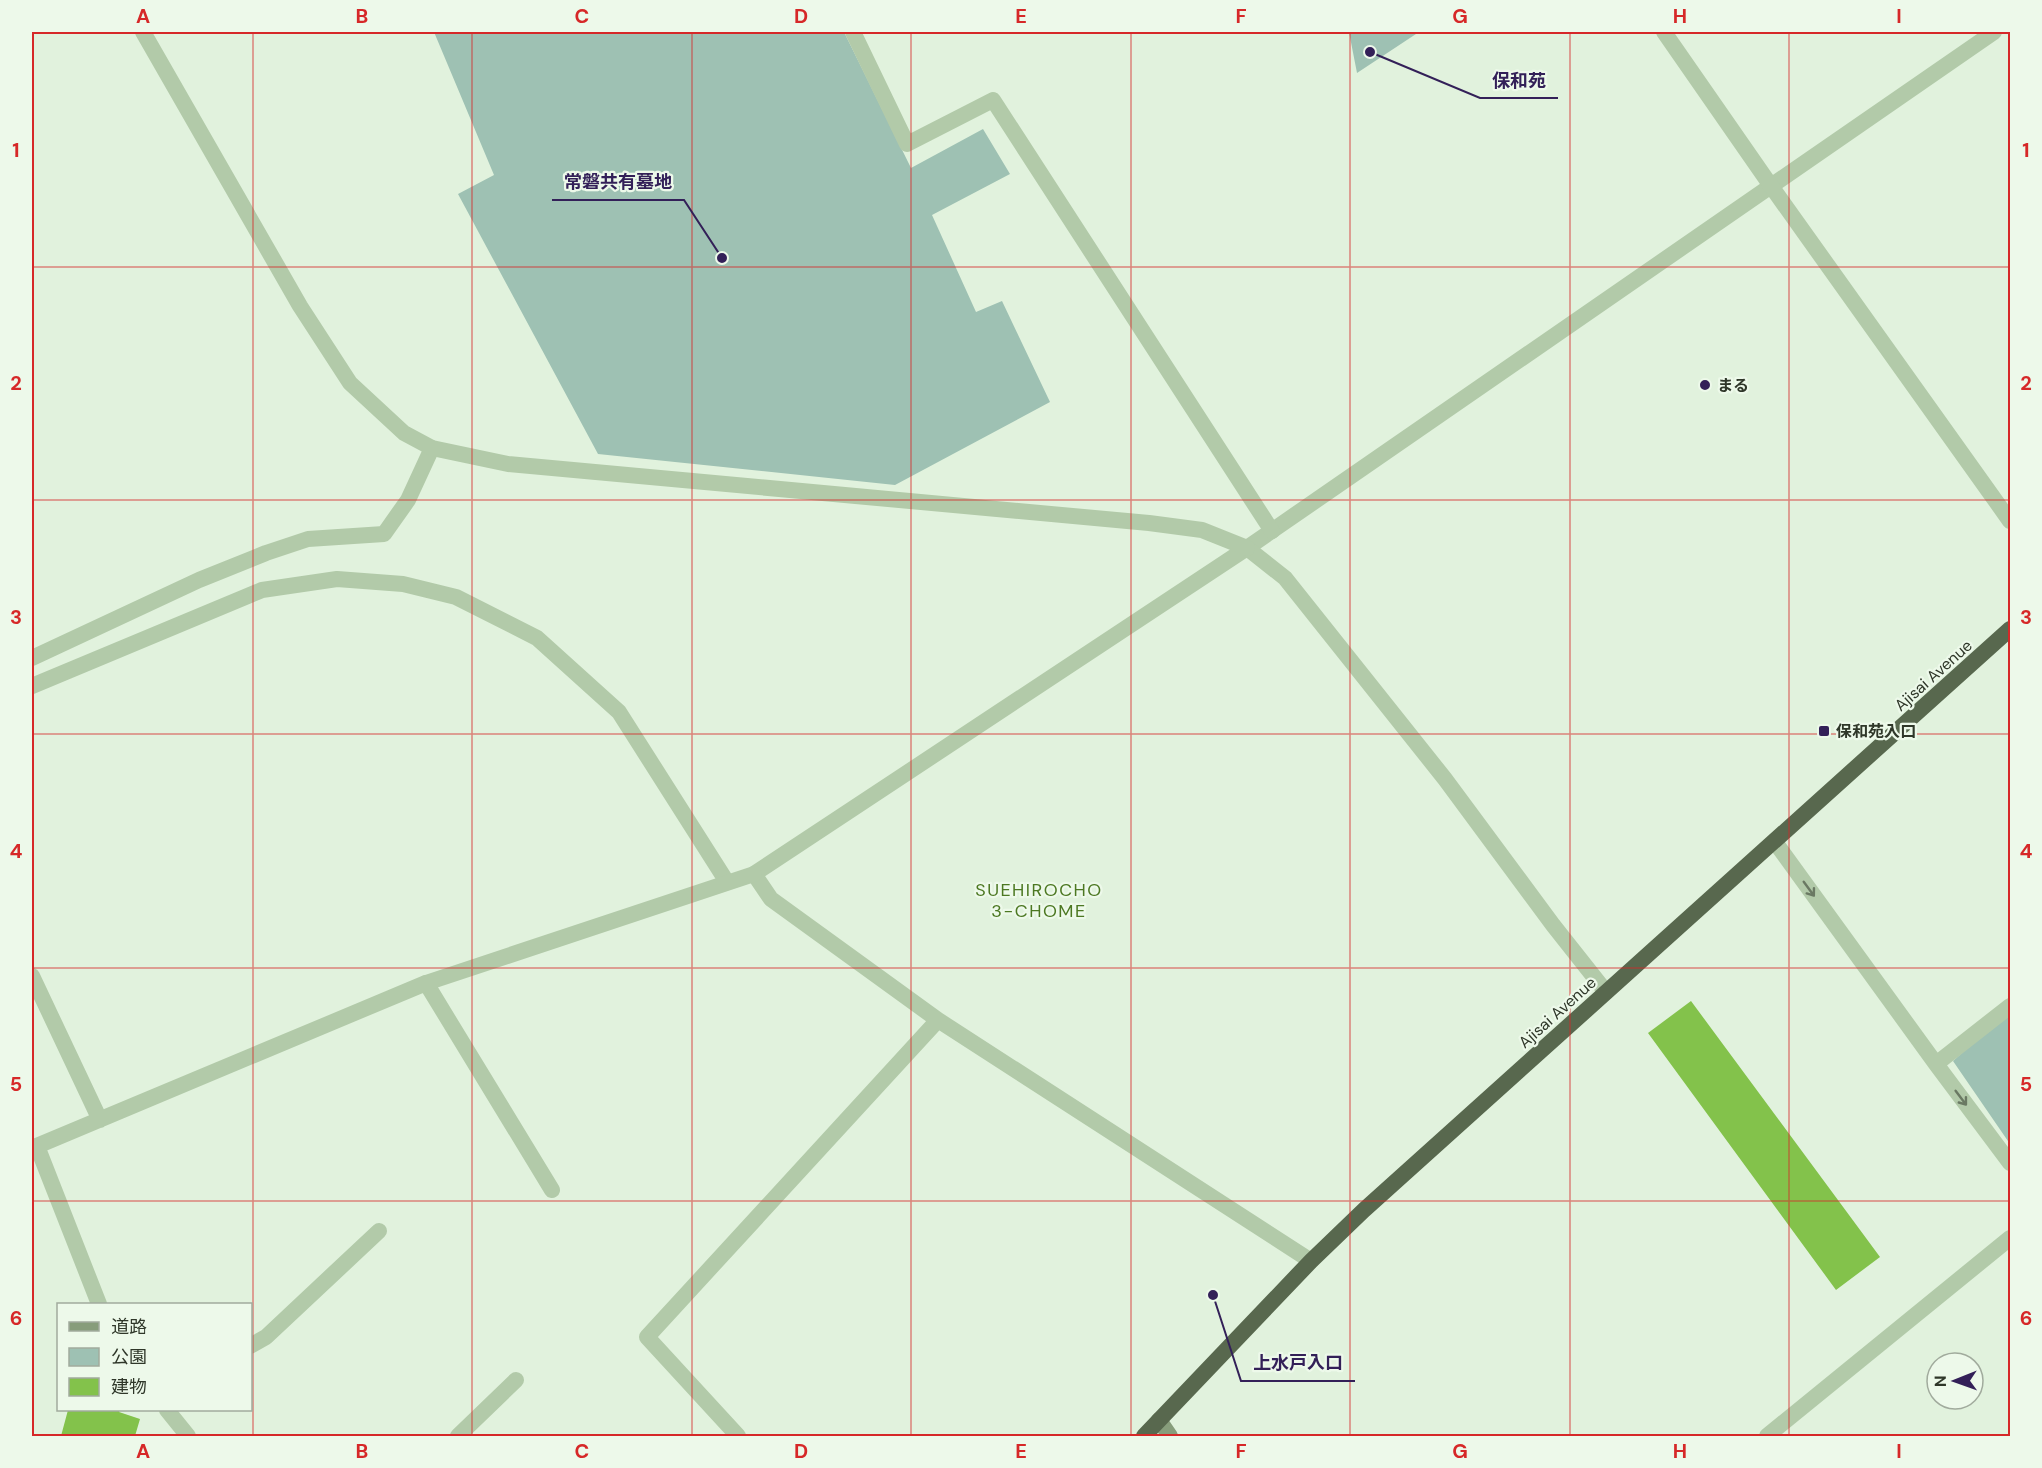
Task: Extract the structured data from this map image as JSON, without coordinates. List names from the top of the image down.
{
  "streets": {
    "highway": ["Ajisai Avenue"]
  },
  "districts": ["SUEHIROCHO 3-CHOME"],
  "places": {
    "other": [
      "保和苑",
      "常磐共有墓地",
      "まる",
      "上水戸入口"
    ],
    "transit": ["保和苑入口"]
  },
  "legend": ["道路", "公園", "建物"],
  "north": "left",
  "grid": {
    "columns": [
      "A",
      "B",
      "C",
      "D",
      "E",
      "F",
      "G",
      "H",
      "I"
    ],
    "rows": [
      "1",
      "2",
      "3",
      "4",
      "5",
      "6"
    ]
  }
}
